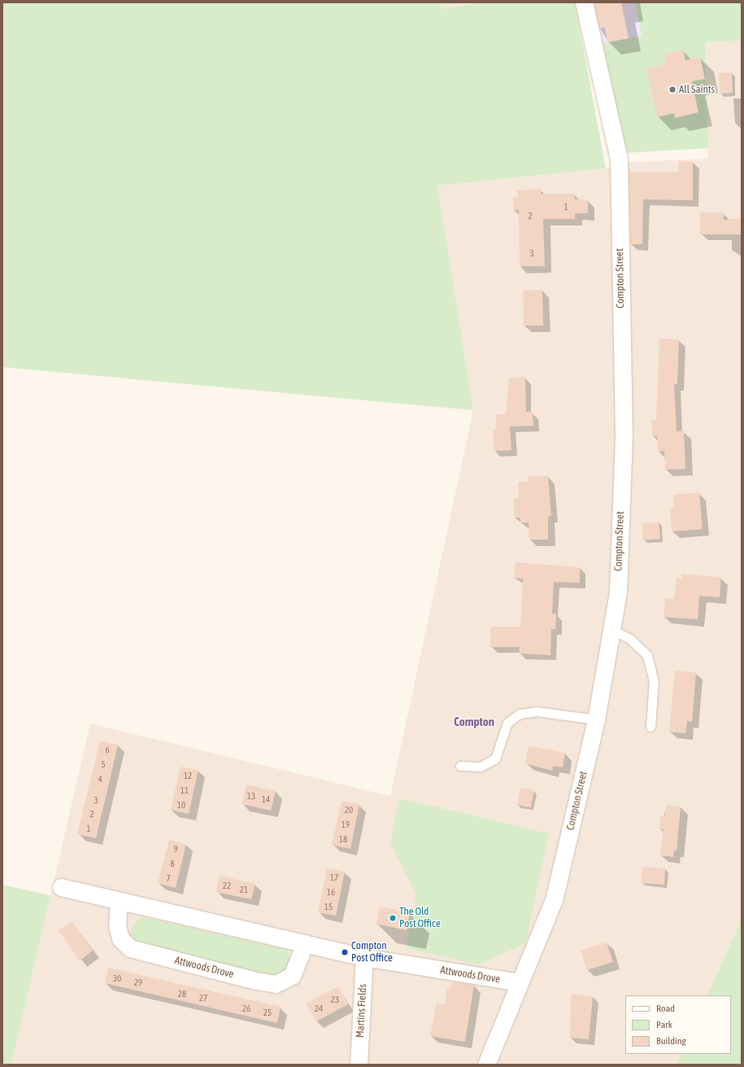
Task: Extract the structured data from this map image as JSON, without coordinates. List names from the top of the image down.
{
  "streets": {
    "street": ["Compton Street", "Attwoods Drove", "Martins Fields"]
  },
  "crossings": [
    ["Compton Street", "Attwoods Drove"],
    ["Attwoods Drove", "Martins Fields"]
  ],
  "districts": ["Compton"],
  "places": ["All Saints", "The Old Post Office", "Compton Post Office"],
  "house_numbers": [
    "1",
    "2",
    "3",
    "6",
    "5",
    "12",
    "4",
    "11",
    "13",
    "14",
    "3",
    "10",
    "20",
    "2",
    "19",
    "1",
    "18",
    "9",
    "8",
    "17",
    "7",
    "22",
    "21",
    "16",
    "15",
    "30",
    "29",
    "28",
    "27",
    "23",
    "26",
    "24",
    "25"
  ],
  "legend": ["Road", "Park", "Building"]
}
